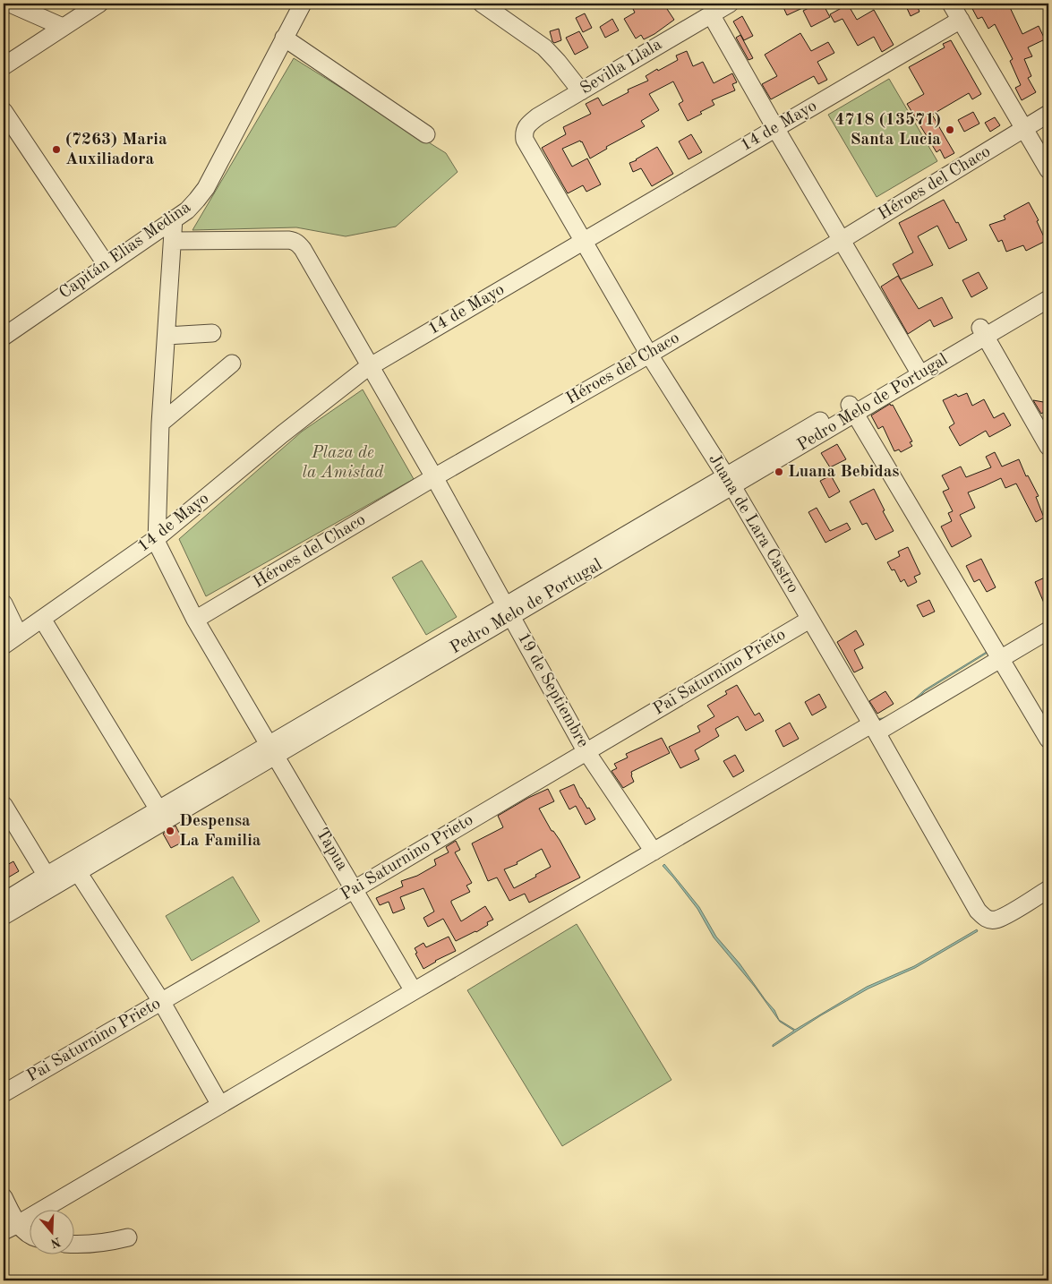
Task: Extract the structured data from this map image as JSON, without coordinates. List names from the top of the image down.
{
  "streets": {
    "street": [
      "Sevilla Llala",
      "14 de Mayo",
      "Héroes del Chaco",
      "Capitán Elias Medina",
      "Pedro Melo de Portugal",
      "Juana de Lara Castro",
      "Pai Saturnino Prieto",
      "19 de Septiembre",
      "Tapua"
    ]
  },
  "crossings": [
    ["Sevilla Llala", "Juana de Lara Castro"],
    ["14 de Mayo", "Juana de Lara Castro"],
    ["14 de Mayo", "19 de Septiembre"],
    ["14 de Mayo", "Tapua"],
    ["Héroes del Chaco", "Juana de Lara Castro"],
    ["Héroes del Chaco", "19 de Septiembre"],
    ["Héroes del Chaco", "Tapua"],
    ["Pedro Melo de Portugal", "Juana de Lara Castro"],
    ["Pedro Melo de Portugal", "19 de Septiembre"],
    ["Pedro Melo de Portugal", "Tapua"],
    ["Juana de Lara Castro", "Pai Saturnino Prieto"],
    ["Pai Saturnino Prieto", "19 de Septiembre"],
    ["Pai Saturnino Prieto", "Tapua"]
  ],
  "parks": ["Plaza de la Amistad"],
  "places": [
    "4718 (13571) Santa Lucia",
    "(7263) Maria Auxiliadora",
    "Luana Bebidas",
    "Despensa La Familia"
  ],
  "north": "bottom"
}
